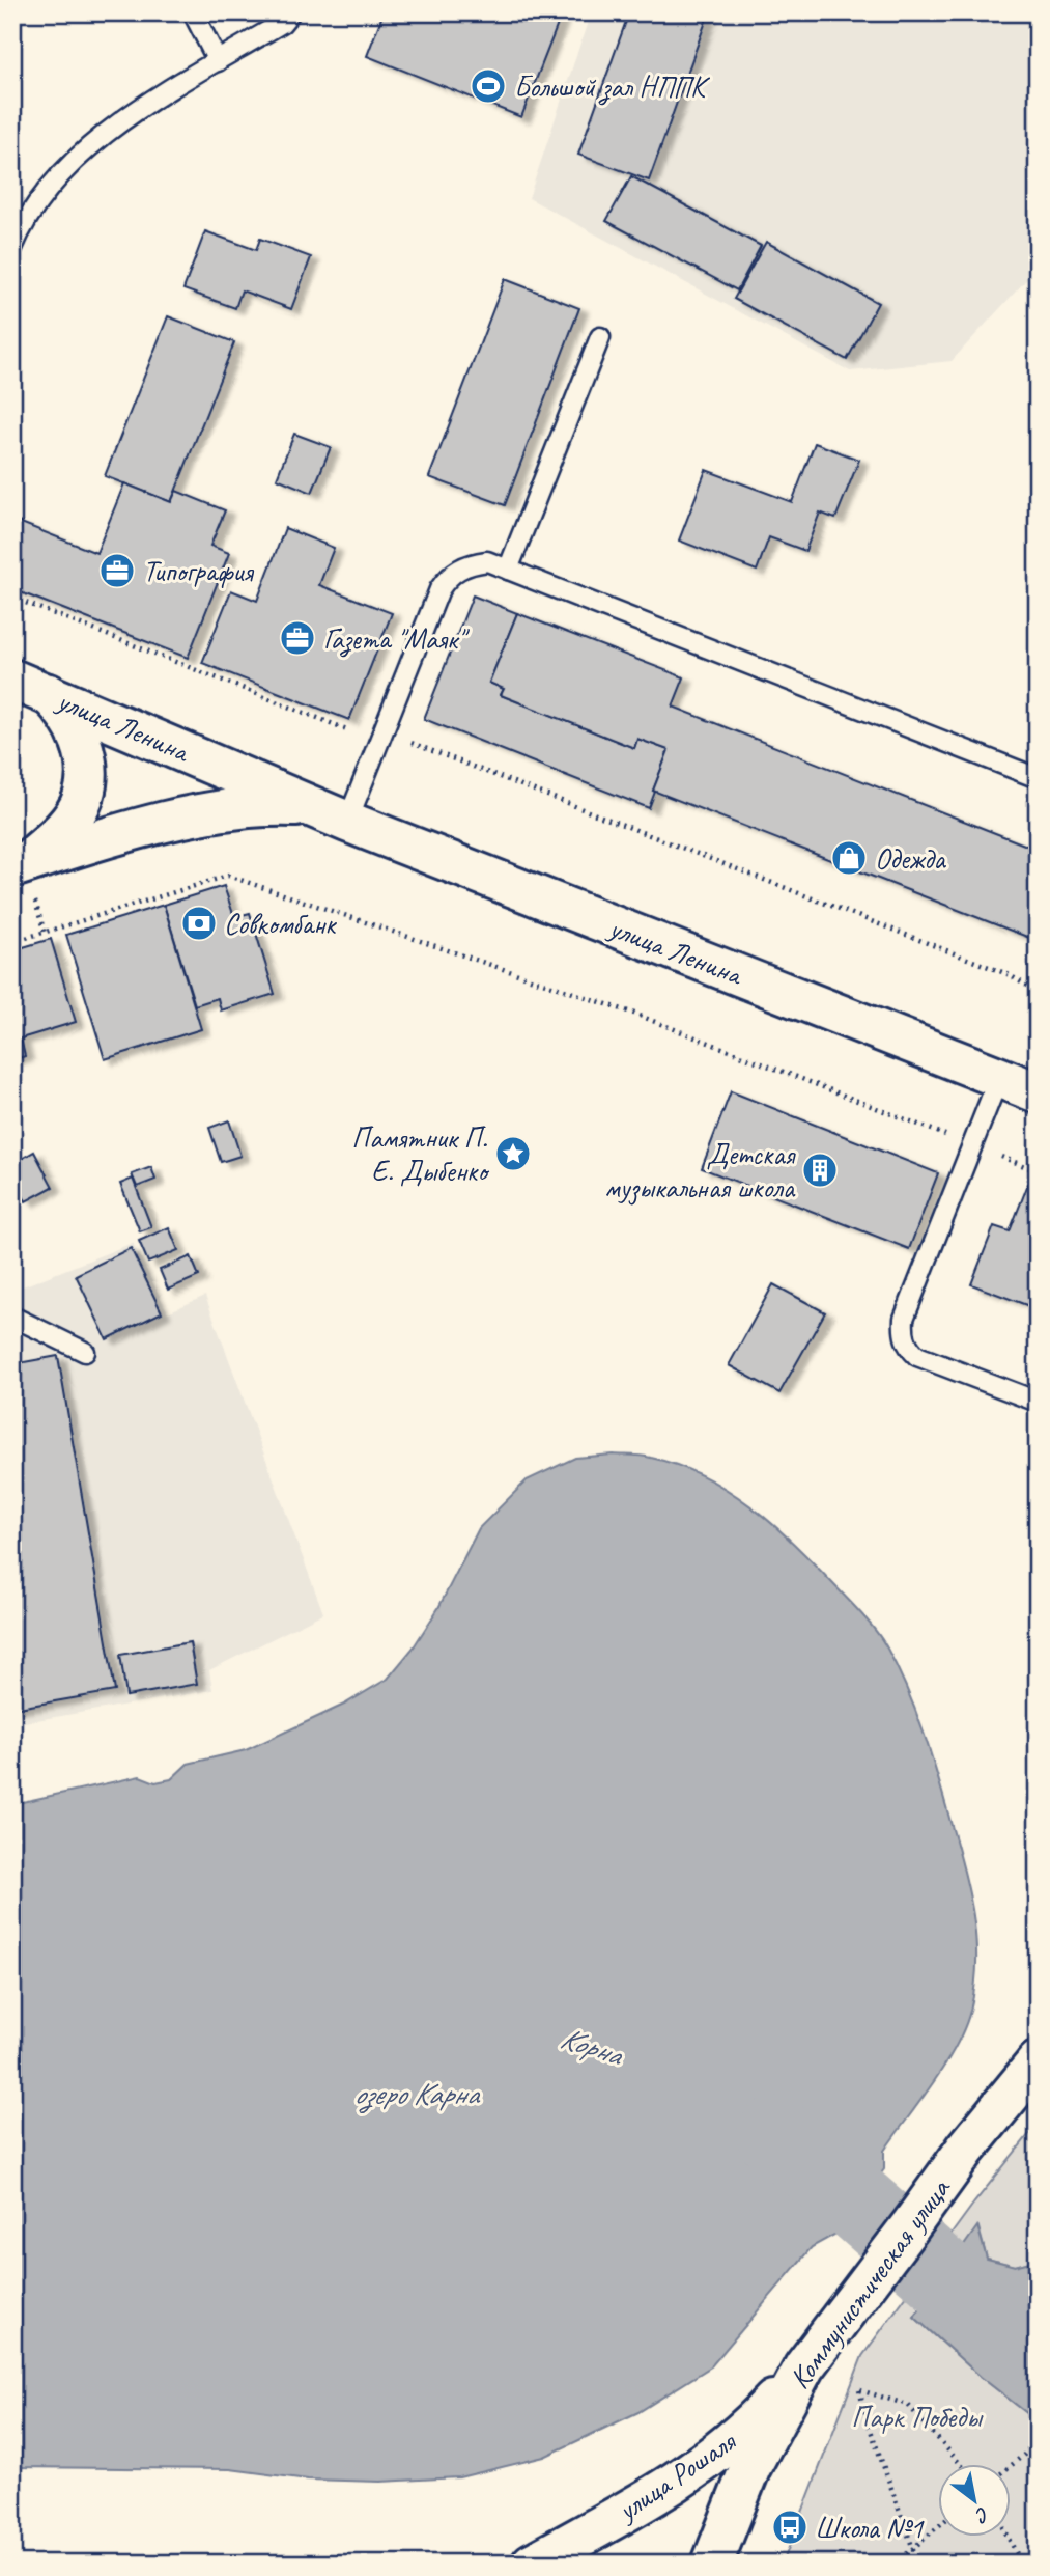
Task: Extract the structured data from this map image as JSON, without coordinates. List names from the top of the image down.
{
  "streets": {
    "main road": ["улица Ленина", "Коммунистическая улица", "улица Рошаля"]
  },
  "crossings": [
    ["Коммунистическая улица", "улица Рошаля"]
  ],
  "water": ["Корна", "озеро Карна"],
  "parks": ["Парк Победы"],
  "places": {
    "sports": ["Большой зал НППК"],
    "office": ["Типография", "Газета \"Маяк\""],
    "shop": ["Одежда"],
    "bank": ["Совкомбанк"],
    "place": ["Памятник П. Е. Дыбенко"],
    "building": ["Детская музыкальная школа"],
    "bus stop": ["Школа №1"]
  },
  "north": "bottom right"
}
